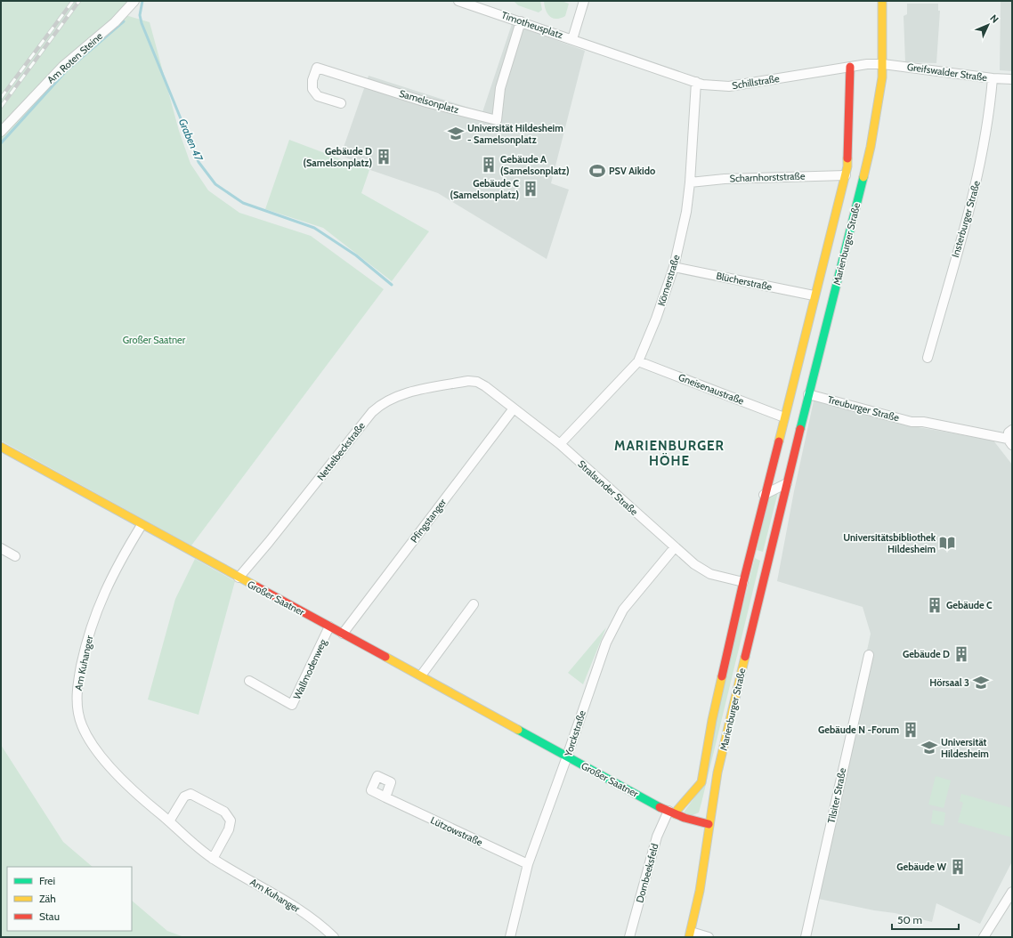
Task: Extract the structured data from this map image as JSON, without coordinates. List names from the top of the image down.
{
  "streets": {
    "street": [
      "Timotheusplatz",
      "Am Roten Steine",
      "Greifswalder Straße",
      "Schillstraße",
      "Samelsonplatz",
      "Scharnhorststraße",
      "Insterburger Straße",
      "Marienburger Straße",
      "Körnerstraße",
      "Blücherstraße",
      "Gneisenaustraße",
      "Treuburger Straße",
      "Nettelbeckstraße",
      "Stralsunder Straße",
      "Pfingstanger",
      "Großer Saatner",
      "Am Kuhanger",
      "Wallmodenweg",
      "Yorckstraße",
      "Tilsiter Straße",
      "Lützowstraße",
      "Dornbeeksfeld"
    ]
  },
  "crossings": [
    ["Timotheusplatz", "Schillstraße"],
    ["Timotheusplatz", "Samelsonplatz"],
    ["Greifswalder Straße", "Schillstraße"],
    ["Greifswalder Straße", "Insterburger Straße"],
    ["Greifswalder Straße", "Marienburger Straße"],
    ["Schillstraße", "Marienburger Straße"],
    ["Schillstraße", "Körnerstraße"],
    ["Scharnhorststraße", "Marienburger Straße"],
    ["Scharnhorststraße", "Körnerstraße"],
    ["Marienburger Straße", "Blücherstraße"],
    ["Marienburger Straße", "Gneisenaustraße"],
    ["Marienburger Straße", "Treuburger Straße"],
    ["Marienburger Straße", "Stralsunder Straße"],
    ["Marienburger Straße", "Großer Saatner"],
    ["Marienburger Straße", "Dornbeeksfeld"],
    ["Körnerstraße", "Blücherstraße"],
    ["Körnerstraße", "Gneisenaustraße"],
    ["Körnerstraße", "Stralsunder Straße"],
    ["Nettelbeckstraße", "Stralsunder Straße"],
    ["Nettelbeckstraße", "Großer Saatner"],
    ["Stralsunder Straße", "Pfingstanger"],
    ["Stralsunder Straße", "Yorckstraße"],
    ["Pfingstanger", "Großer Saatner"],
    ["Großer Saatner", "Am Kuhanger"],
    ["Großer Saatner", "Wallmodenweg"],
    ["Großer Saatner", "Yorckstraße"],
    ["Großer Saatner", "Dornbeeksfeld"],
    ["Yorckstraße", "Lützowstraße"]
  ],
  "districts": ["MARIENBURGER HÖHE"],
  "water": ["Graben 47"],
  "parks": ["Großer Saatner"],
  "places": {
    "school or university": ["Universität Hildesheim - Samelsonplatz", "Hörsaal 3", "Universität Hildesheim"],
    "building": [
      "Gebäude D (Samelsonplatz)",
      "Gebäude A (Samelsonplatz)",
      "Gebäude C (Samelsonplatz)",
      "Gebäude C",
      "Gebäude D",
      "Gebäude N -Forum",
      "Gebäude W"
    ],
    "sports": ["PSV Aikido"],
    "library": ["Universitätsbibliothek Hildesheim"]
  },
  "legend": ["Frei", "Zäh", "Stau"],
  "scale_bar": "50 m",
  "north": "top right"
}
